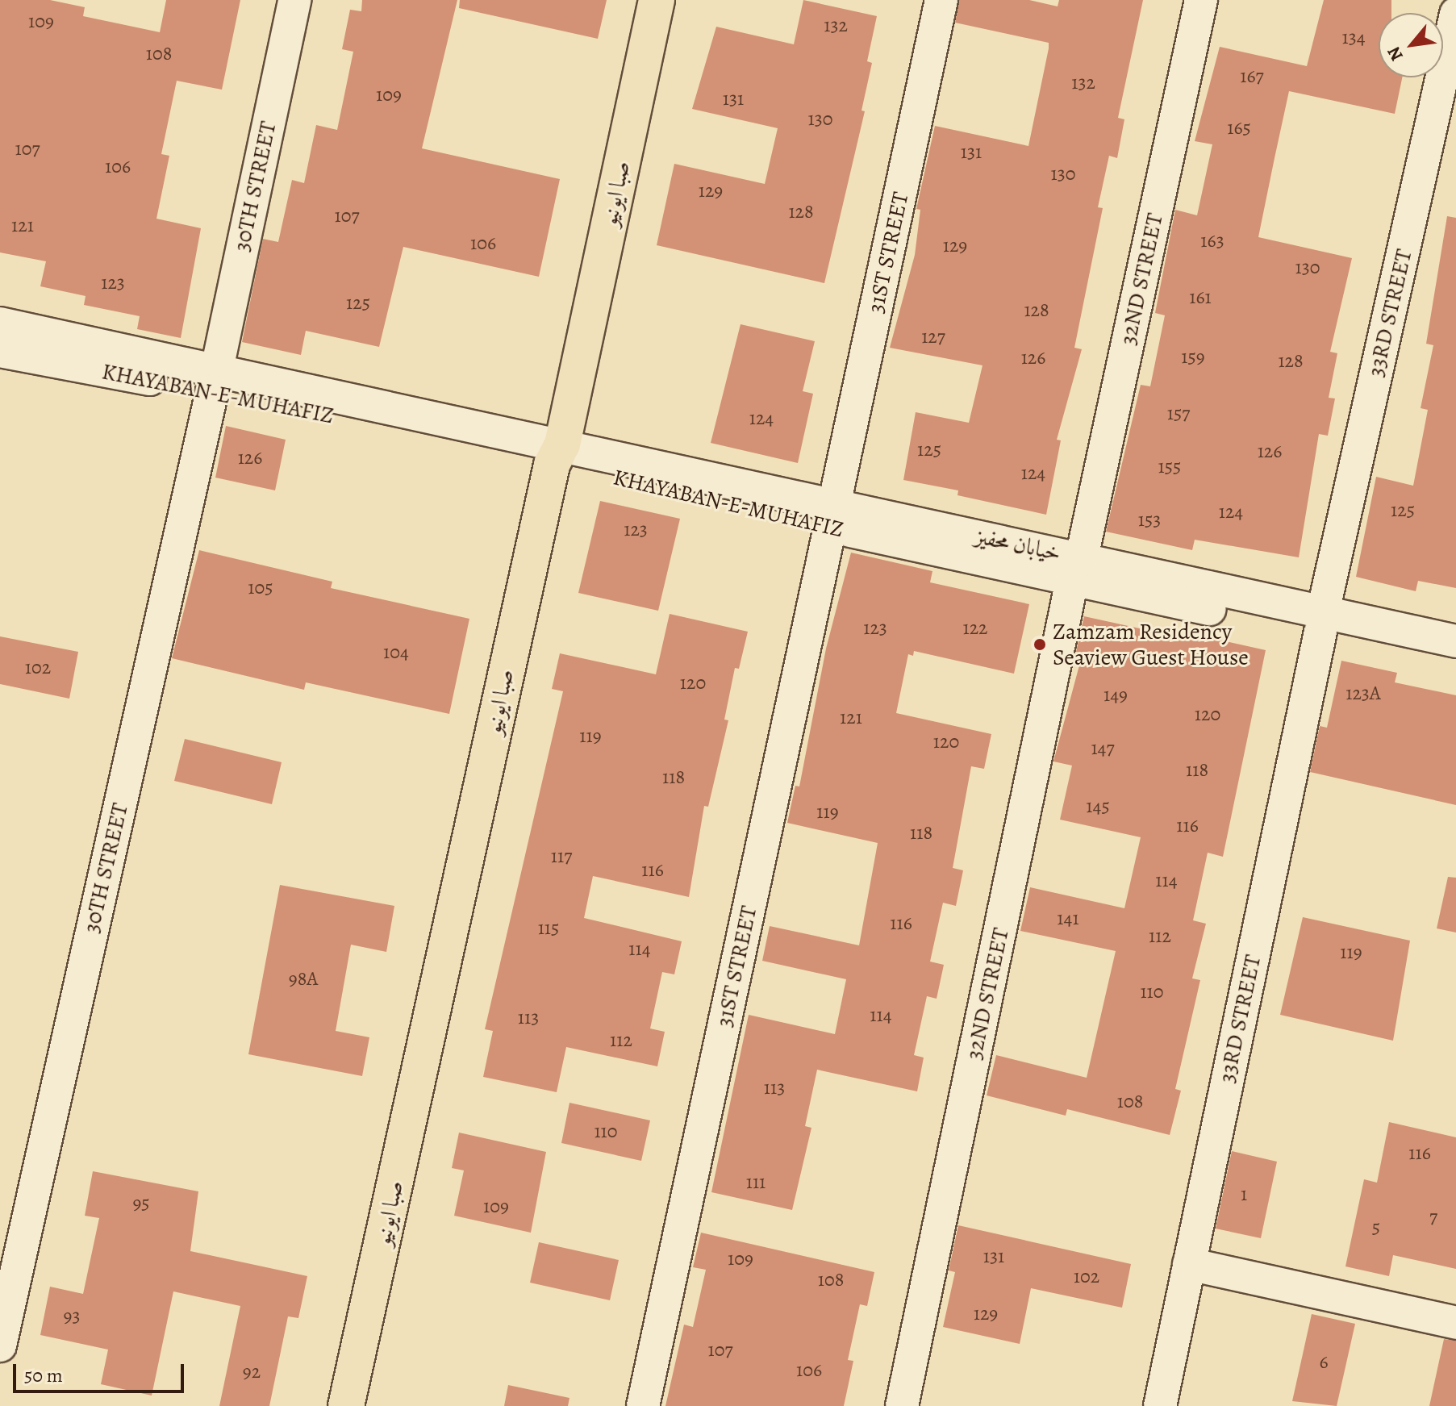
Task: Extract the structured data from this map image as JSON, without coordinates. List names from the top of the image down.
{
  "streets": {
    "main road": ["صبا ایونیو"],
    "street": [
      "30TH STREET",
      "31ST STREET",
      "32ND STREET",
      "33RD STREET",
      "KHAYABAN-E-MUHAFIZ"
    ]
  },
  "crossings": [
    ["30TH STREET", "KHAYABAN-E-MUHAFIZ"],
    ["صبا ایونیو", "KHAYABAN-E-MUHAFIZ"],
    ["31ST STREET", "KHAYABAN-E-MUHAFIZ"],
    ["32ND STREET", "KHAYABAN-E-MUHAFIZ"],
    ["33RD STREET", "KHAYABAN-E-MUHAFIZ"]
  ],
  "places": ["Zamzam Residency Seaview Guest House"],
  "house_numbers": [
    "109",
    "132",
    "134",
    "108",
    "167",
    "132",
    "109",
    "131",
    "130",
    "165",
    "107",
    "131",
    "106",
    "130",
    "129",
    "128",
    "107",
    "121",
    "163",
    "106",
    "129",
    "130",
    "123",
    "161",
    "125",
    "128",
    "127",
    "159",
    "126",
    "128",
    "157",
    "124",
    "125",
    "126",
    "126",
    "155",
    "124",
    "125",
    "124",
    "153",
    "123",
    "105",
    "123",
    "122",
    "104",
    "102",
    "120",
    "123A",
    "149",
    "120",
    "121",
    "119",
    "120",
    "147",
    "118",
    "118",
    "145",
    "119",
    "116",
    "118",
    "117",
    "116",
    "114",
    "141",
    "116",
    "115",
    "112",
    "114",
    "119",
    "98A",
    "110",
    "114",
    "113",
    "112",
    "113",
    "108",
    "110",
    "116",
    "111",
    "1",
    "95",
    "109",
    "7",
    "5",
    "131",
    "109",
    "102",
    "108",
    "129",
    "93",
    "107",
    "6",
    "106",
    "92"
  ],
  "scale_bar": "50 m",
  "north": "bottom left"
}
